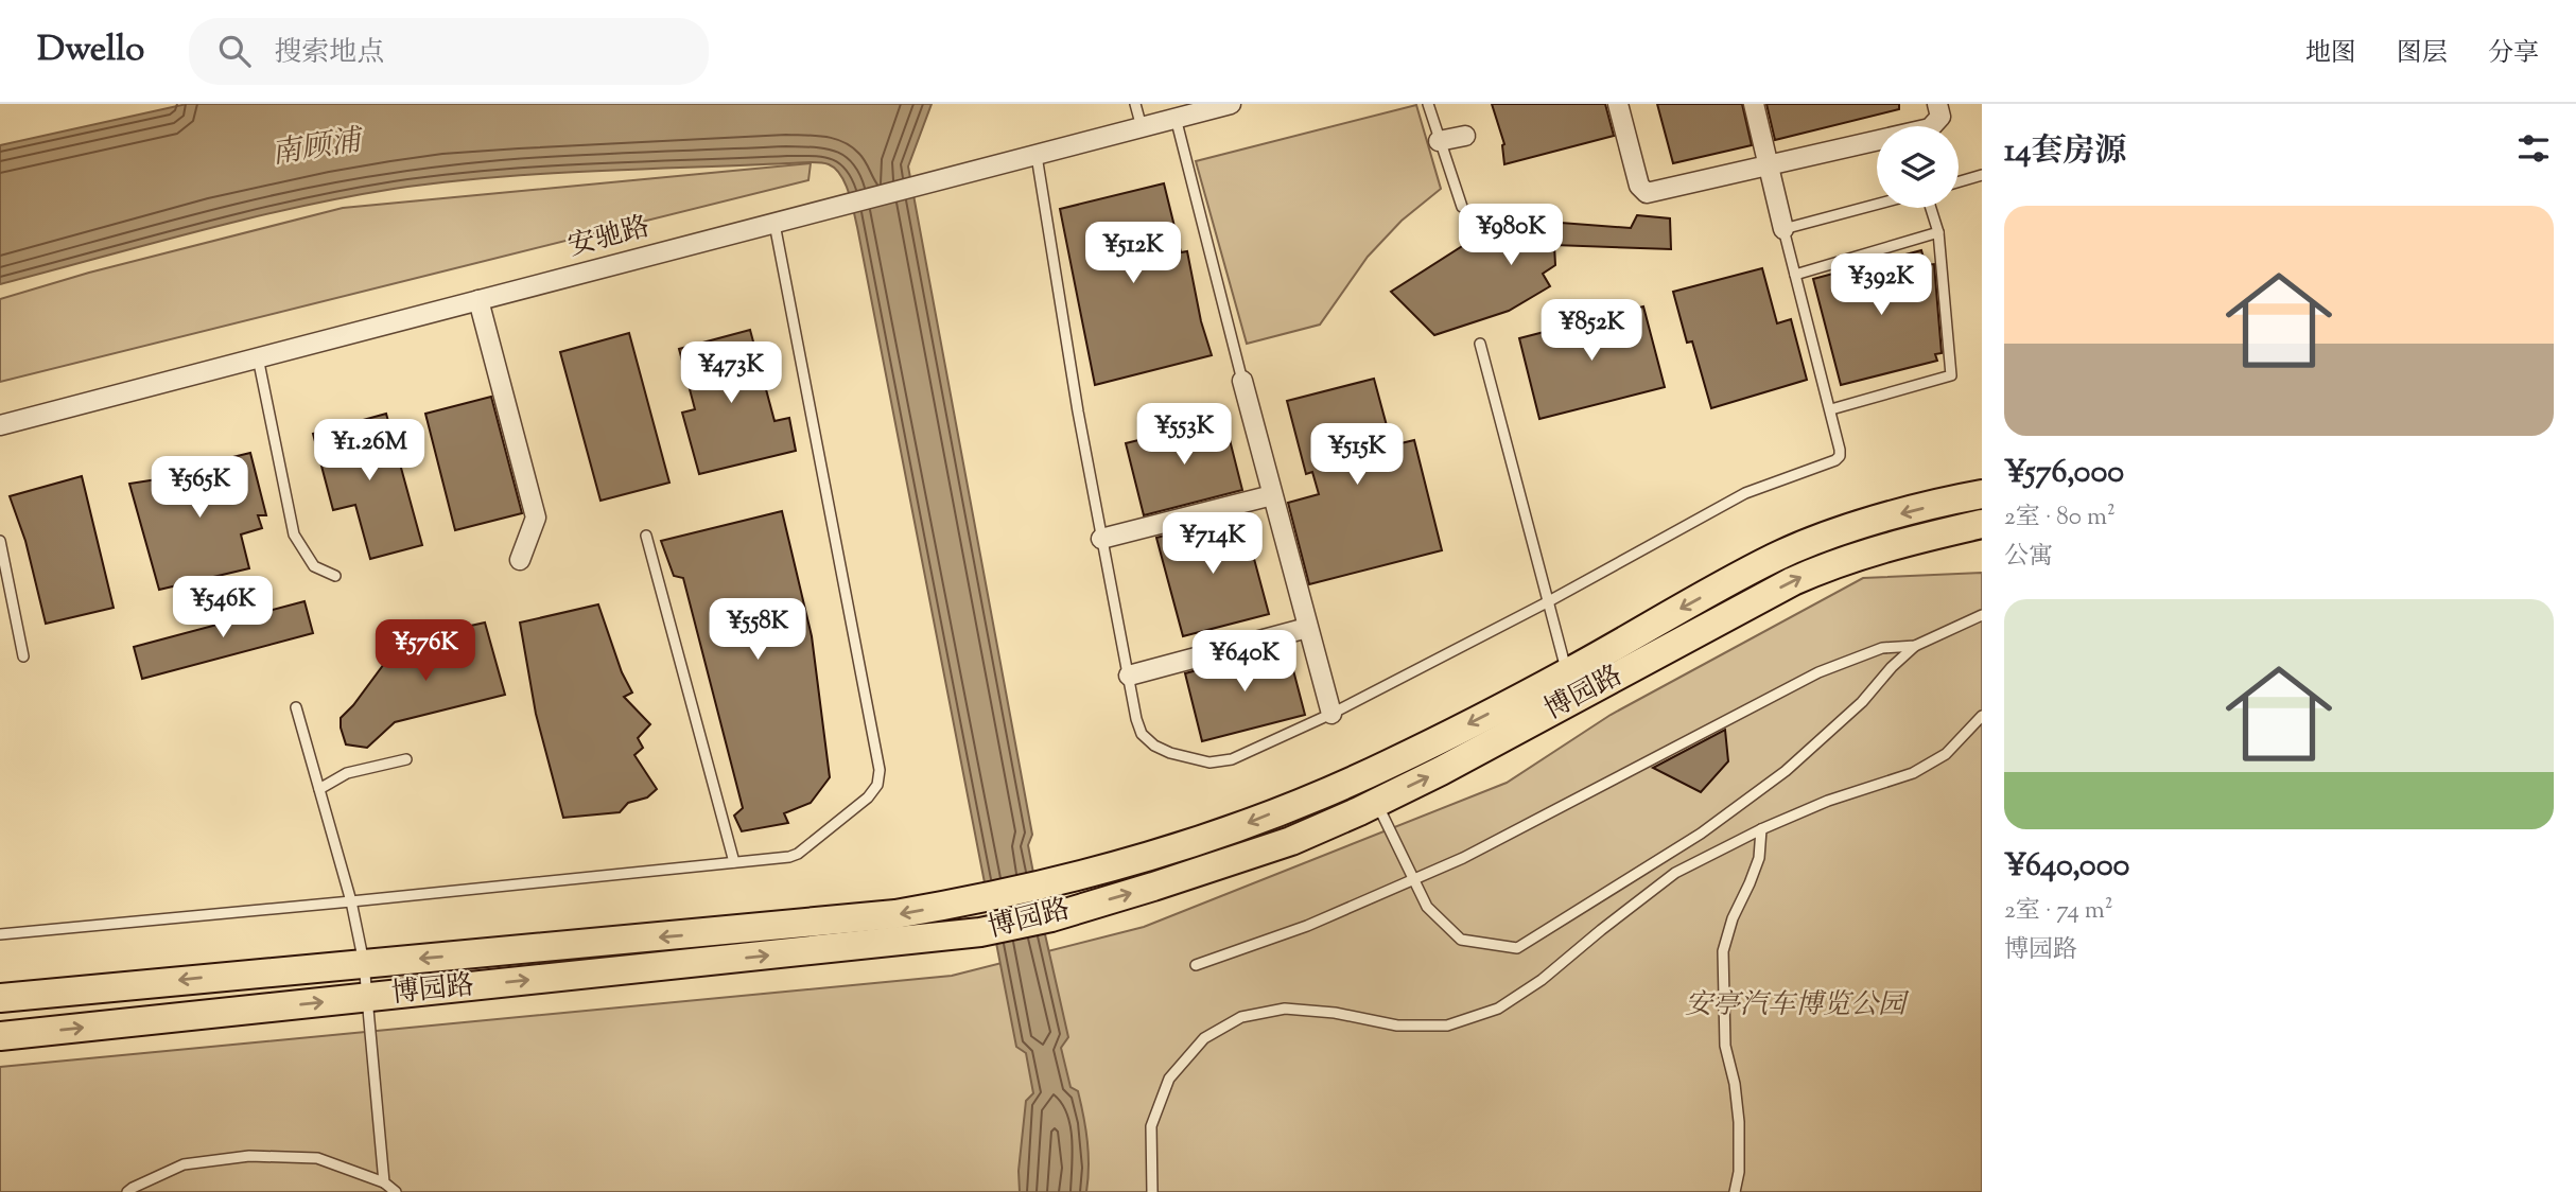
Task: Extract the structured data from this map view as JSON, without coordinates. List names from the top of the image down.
{
  "streets": {
    "main road": ["博园路"],
    "street": ["安驰路"]
  },
  "water": ["南顾浦"],
  "parks": ["安亭汽车博览公园"],
  "page": {
    "header": "Dwello",
    "search": "搜索地点",
    "nav": ["地图", "图层", "分享"],
    "heading": "14套房源",
    "list": [
      {
        "name": "¥576,000",
        "note": "2室 · 80 m² · 公寓"
      },
      {
        "name": "¥640,000",
        "note": "2室 · 74 m² · 博园路"
      }
    ],
    "price": [
      "¥980K",
      "¥512K",
      "¥392K",
      "¥852K",
      "¥473K",
      "¥553K",
      "¥1.26M",
      "¥515K",
      "¥565K",
      "¥714K",
      "¥546K",
      "¥558K",
      "¥576K",
      "¥640K"
    ]
  }
}
